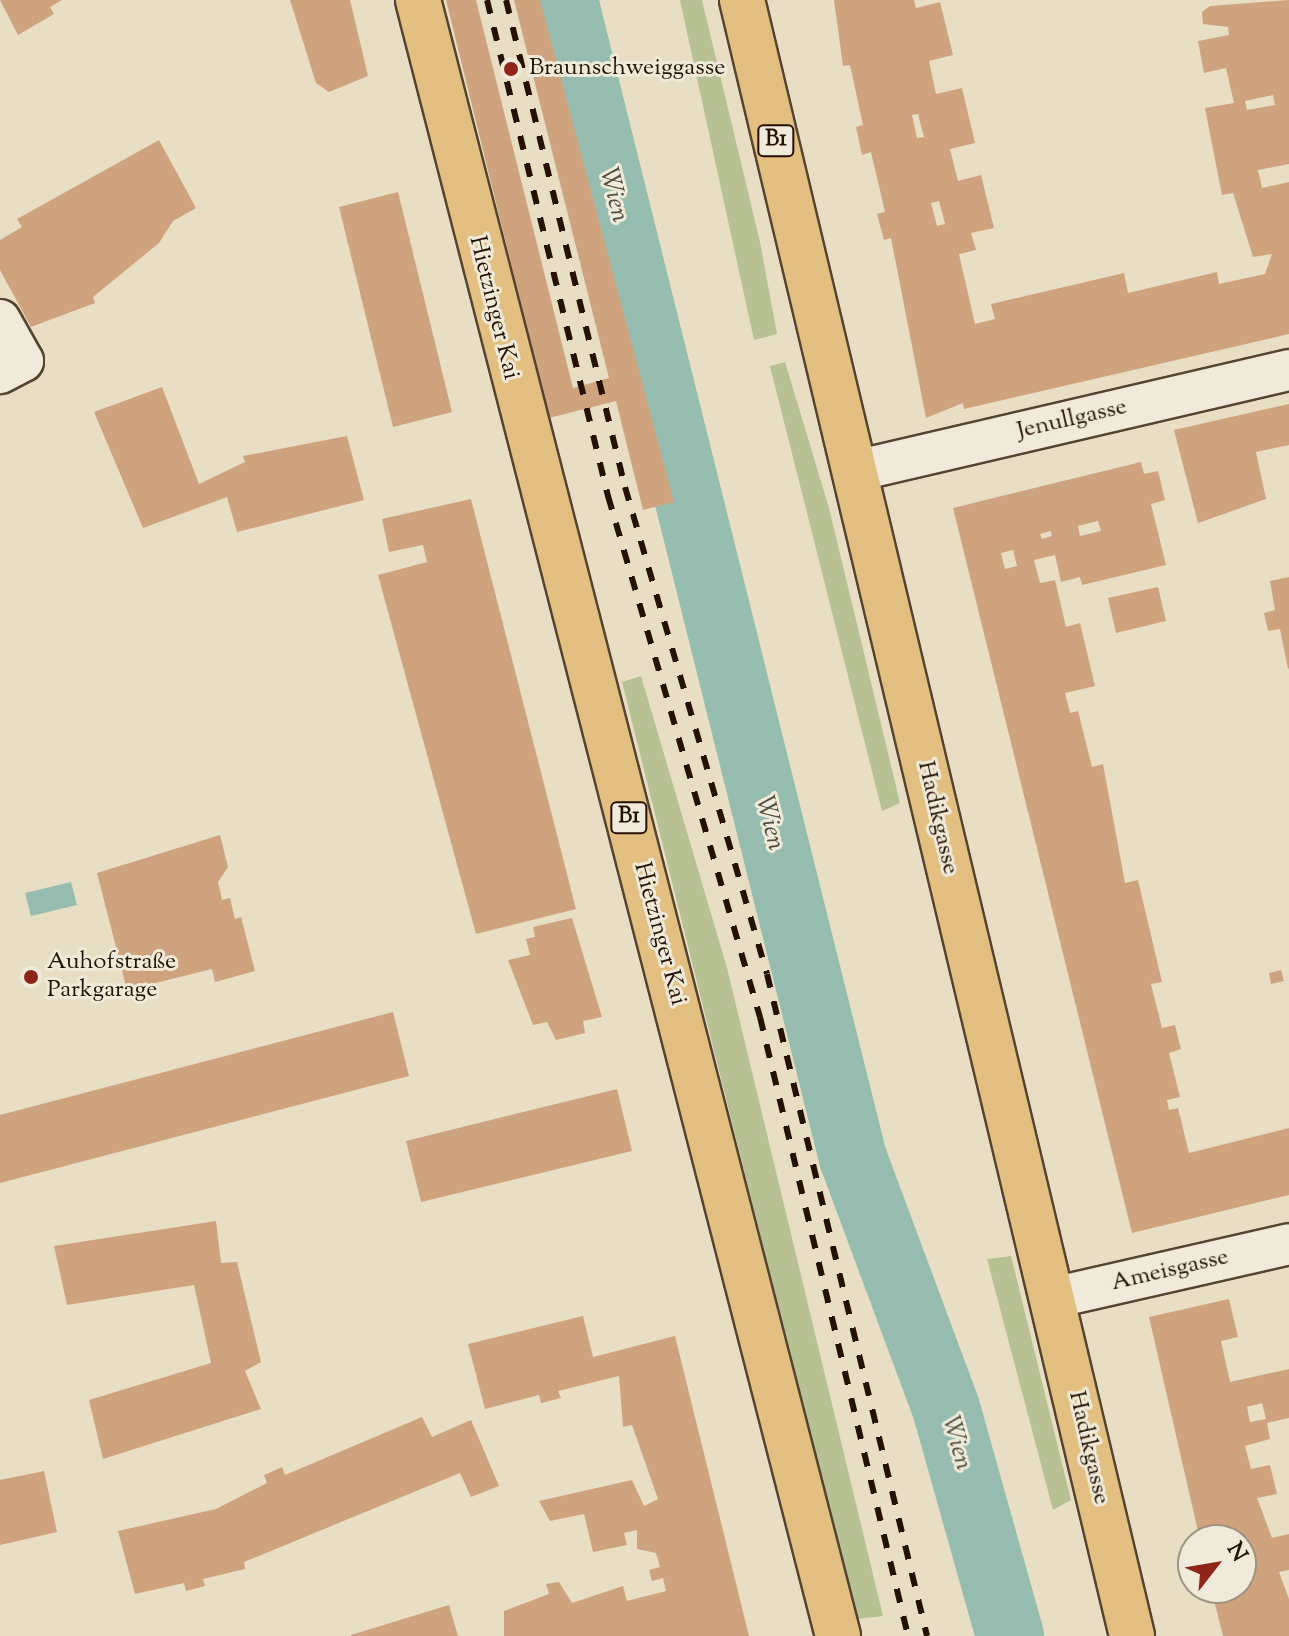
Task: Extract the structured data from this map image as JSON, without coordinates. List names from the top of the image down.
{
  "streets": {
    "main road": ["B1", "Hietzinger Kai", "Hadikgasse"],
    "street": ["Jenullgasse", "Ameisgasse"]
  },
  "crossings": [
    ["Jenullgasse", "Hadikgasse"],
    ["Hadikgasse", "Ameisgasse"]
  ],
  "water": ["Wien"],
  "places": ["Braunschweiggasse", "Auhofstraße Parkgarage"],
  "north": "top right"
}
